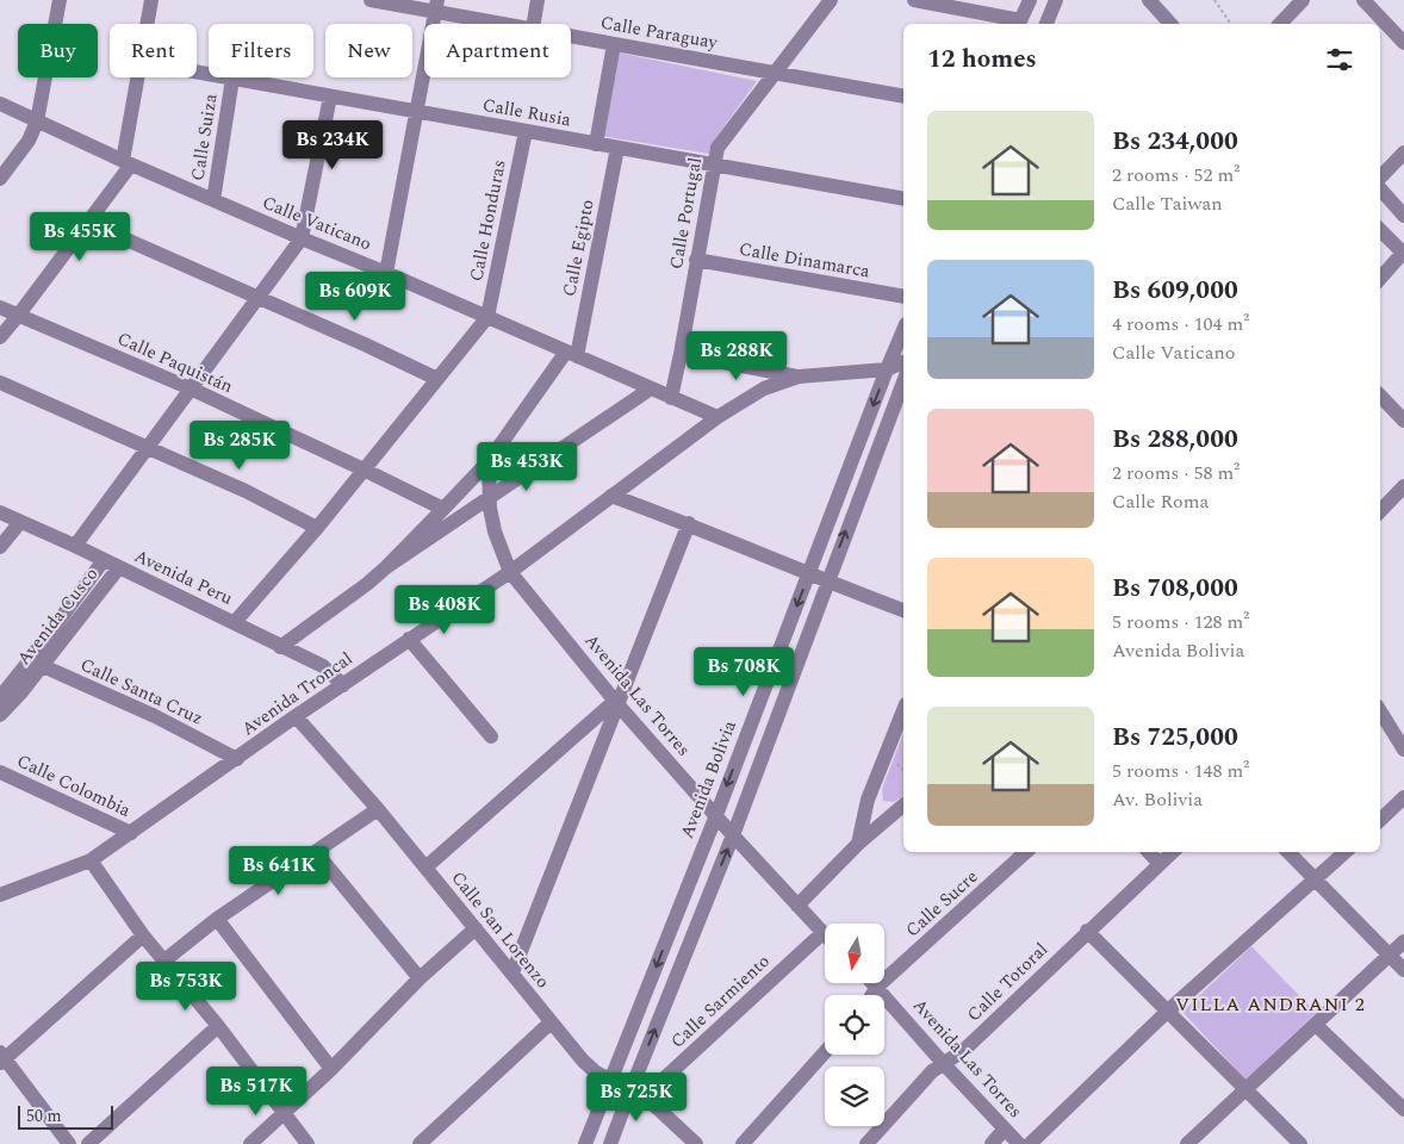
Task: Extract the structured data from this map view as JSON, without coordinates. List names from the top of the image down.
{
  "streets": {
    "street": [
      "Calle Paraguay",
      "Calle Rusia",
      "Calle Suiza",
      "Calle Portugal",
      "Calle Honduras",
      "Calle Vaticano",
      "Calle Egipto",
      "Calle Dinamarca",
      "Calle Paquistán",
      "Avenida Peru",
      "Avenida Cusco",
      "Calle Santa Cruz",
      "Avenida Troncal",
      "Avenida Las Torres",
      "Avenida Bolivia",
      "Calle Colombia",
      "Calle Sucre",
      "Calle San Lorenzo",
      "Calle Totoral",
      "Calle Sarmiento"
    ]
  },
  "crossings": [
    ["Calle Paraguay", "Calle Portugal"],
    ["Calle Rusia", "Calle Suiza"],
    ["Calle Rusia", "Calle Portugal"],
    ["Calle Rusia", "Calle Honduras"],
    ["Calle Rusia", "Calle Egipto"],
    ["Calle Suiza", "Calle Vaticano"],
    ["Calle Portugal", "Calle Vaticano"],
    ["Calle Portugal", "Calle Dinamarca"],
    ["Calle Honduras", "Calle Vaticano"],
    ["Calle Vaticano", "Calle Egipto"],
    ["Calle Vaticano", "Avenida Troncal"],
    ["Avenida Peru", "Avenida Cusco"],
    ["Avenida Peru", "Avenida Troncal"],
    ["Avenida Cusco", "Calle Santa Cruz"],
    ["Calle Santa Cruz", "Avenida Troncal"],
    ["Avenida Troncal", "Avenida Las Torres"],
    ["Avenida Troncal", "Avenida Bolivia"],
    ["Avenida Troncal", "Calle Colombia"],
    ["Avenida Troncal", "Calle San Lorenzo"],
    ["Avenida Las Torres", "Avenida Bolivia"],
    ["Avenida Las Torres", "Calle Sucre"],
    ["Avenida Las Torres", "Calle Totoral"],
    ["Avenida Las Torres", "Calle Sarmiento"],
    ["Avenida Bolivia", "Calle San Lorenzo"],
    ["Calle San Lorenzo", "Calle Sarmiento"]
  ],
  "districts": ["VILLA ANDRANI 2"],
  "scale_bar": "50 m",
  "north": "bottom",
  "page": {
    "chip": [
      "Buy",
      "Rent",
      "Filters",
      "New",
      "Apartment"
    ],
    "heading": "12 homes",
    "list": [
      {
        "name": "Bs 234,000",
        "note": "2 rooms · 52 m² · Calle Taiwan"
      },
      {
        "name": "Bs 609,000",
        "note": "4 rooms · 104 m² · Calle Vaticano"
      },
      {
        "name": "Bs 288,000",
        "note": "2 rooms · 58 m² · Calle Roma"
      },
      {
        "name": "Bs 708,000",
        "note": "5 rooms · 128 m² · Avenida Bolivia"
      },
      {
        "name": "Bs 725,000",
        "note": "5 rooms · 148 m² · Av. Bolivia"
      }
    ],
    "price": [
      "Bs 234K",
      "Bs 455K",
      "Bs 609K",
      "Bs 288K",
      "Bs 285K",
      "Bs 453K",
      "Bs 408K",
      "Bs 708K",
      "Bs 641K",
      "Bs 753K",
      "Bs 517K",
      "Bs 725K"
    ],
    "scale": "50 m"
  }
}
